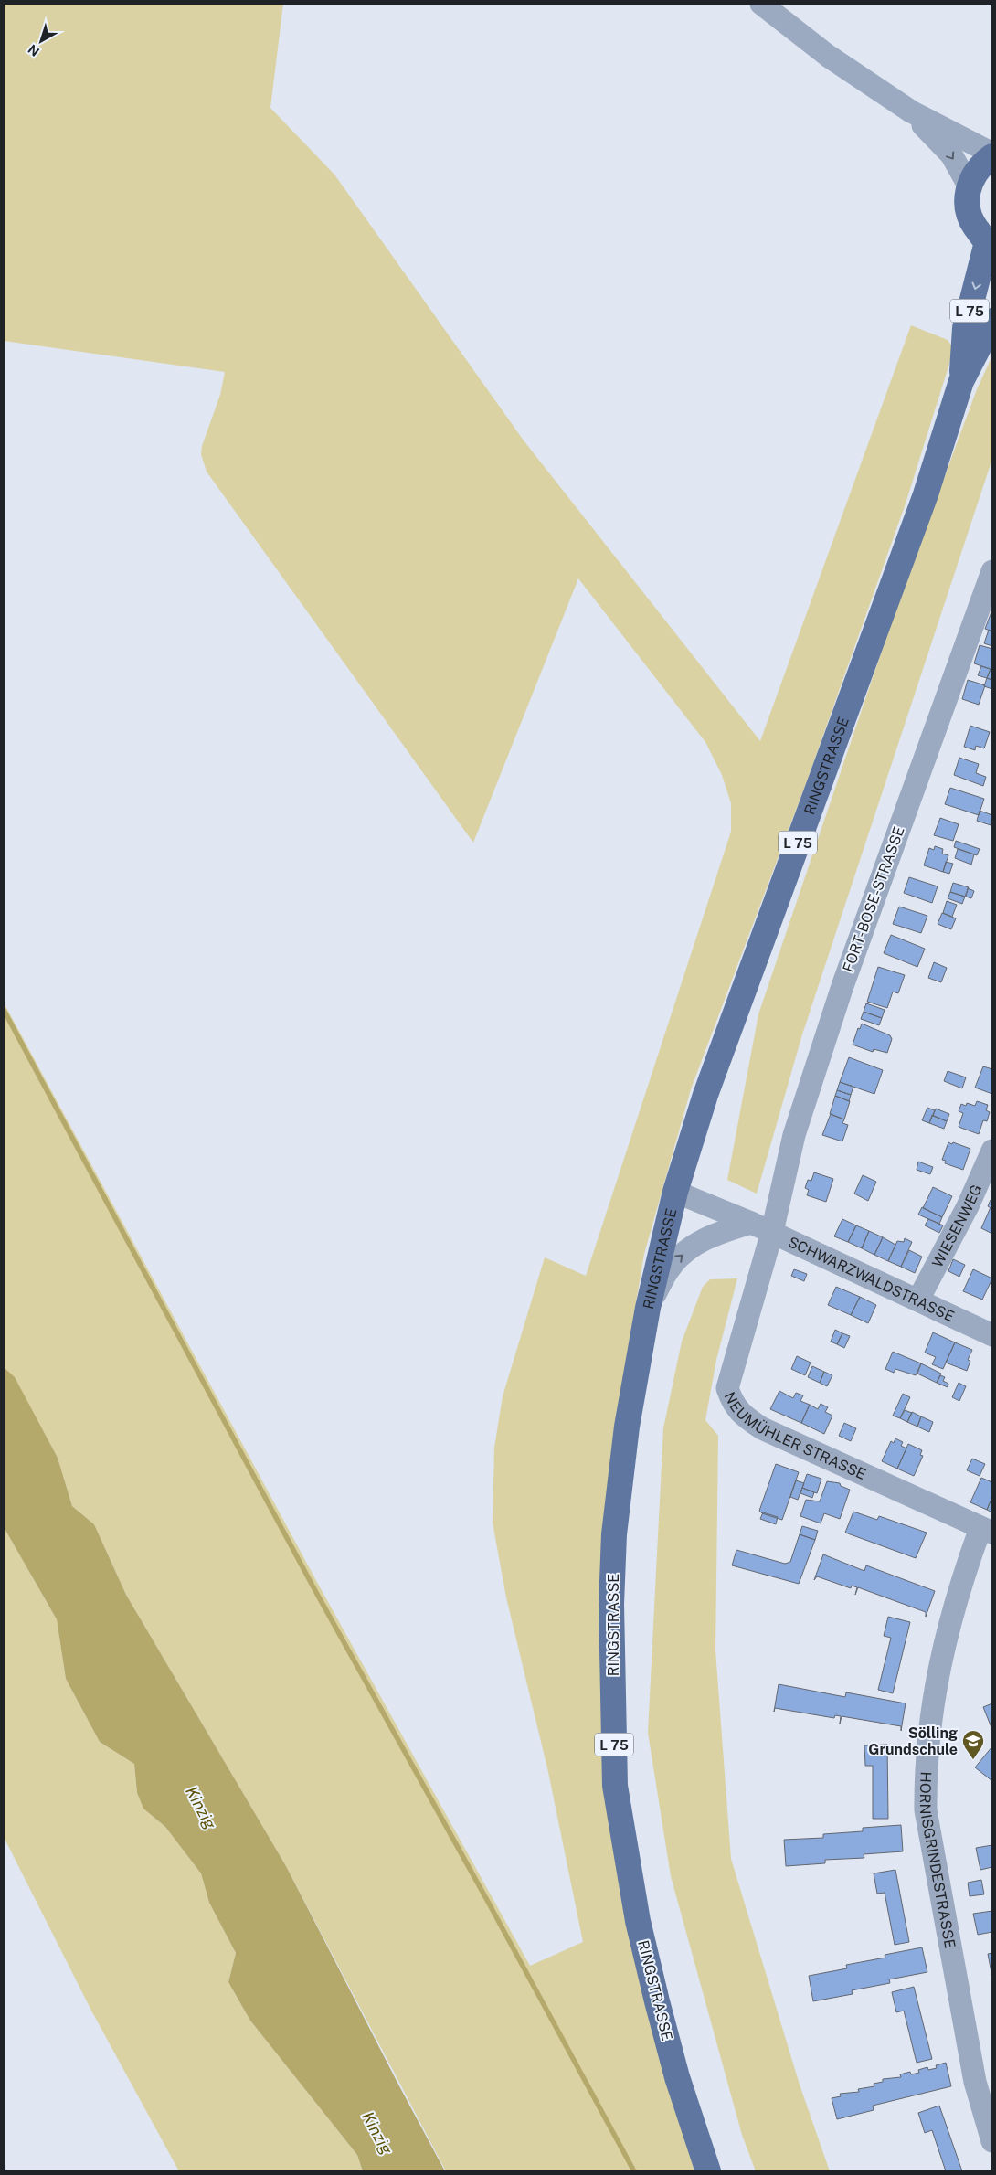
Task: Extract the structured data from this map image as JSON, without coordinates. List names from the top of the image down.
{
  "streets": {
    "main road": ["L 75", "RINGSTRASSE"],
    "street": [
      "FORT-BOSE-STRASSE",
      "WIESENWEG",
      "SCHWARZWALDSTRASSE",
      "NEUMÜHLER STRASSE",
      "HORNISGRINDESTRASSE"
    ]
  },
  "crossings": [
    ["RINGSTRASSE", "SCHWARZWALDSTRASSE"],
    ["FORT-BOSE-STRASSE", "SCHWARZWALDSTRASSE"],
    ["FORT-BOSE-STRASSE", "NEUMÜHLER STRASSE"],
    ["WIESENWEG", "SCHWARZWALDSTRASSE"],
    ["SCHWARZWALDSTRASSE", "NEUMÜHLER STRASSE"],
    ["NEUMÜHLER STRASSE", "HORNISGRINDESTRASSE"]
  ],
  "water": ["Kinzig"],
  "places": {
    "school or university": ["Sölling Grundschule"]
  },
  "north": "bottom left"
}
